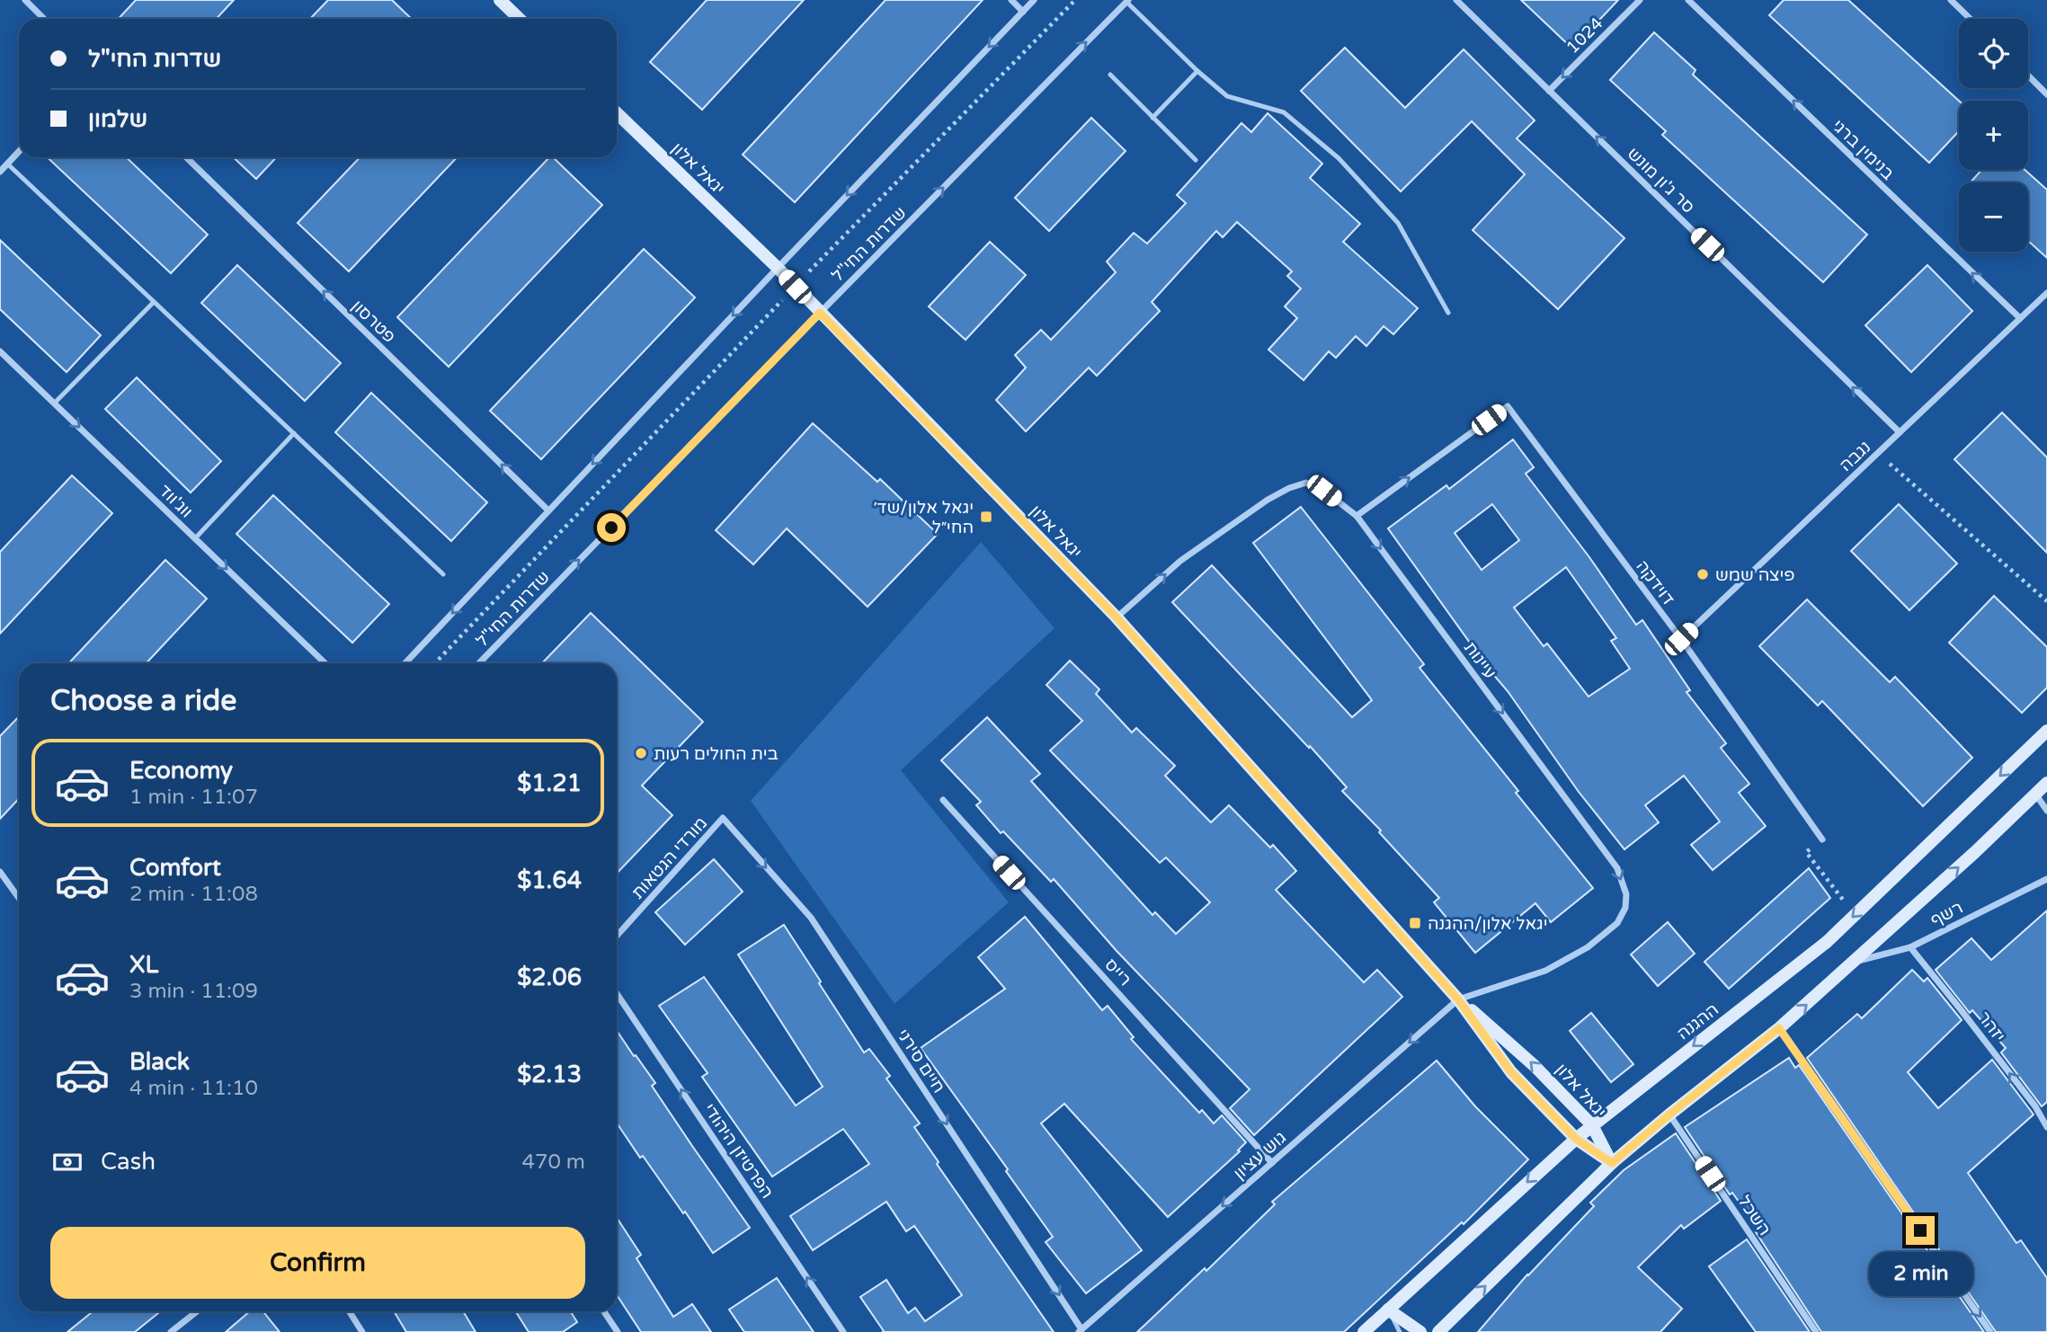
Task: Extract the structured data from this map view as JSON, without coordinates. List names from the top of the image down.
{
  "streets": {
    "street": [
      "1024",
      "בנימין ברגי",
      "יגאל אלון",
      "סר ג'ון מונש",
      "שדרות החי\"ל",
      "פטרסון",
      "נגבה",
      "ווג'ווד",
      "דוידקה",
      "עיינות",
      "מורדי הגטאות",
      "רשף",
      "רייס",
      "ההגנה",
      "יזהר",
      "חיים סירני",
      "הפרטיזן היהודי",
      "גוש עציון",
      "השכל"
    ]
  },
  "crossings": [
    ["1024", "סר ג'ון מונש"],
    ["בנימין ברגי", "נגבה"],
    ["יגאל אלון", "שדרות החי\"ל"],
    ["יגאל אלון", "עיינות"],
    ["יגאל אלון", "ההגנה"],
    ["יגאל אלון", "גוש עציון"],
    ["סר ג'ון מונש", "נגבה"],
    ["נגבה", "דוידקה"],
    ["דוידקה", "עיינות"],
    ["עיינות", "גוש עציון"],
    ["מורדי הגטאות", "חיים סירני"],
    ["רשף", "יזהר"],
    ["רייס", "גוש עציון"],
    ["חיים סירני", "גוש עציון"]
  ],
  "one_way": [
    "1024",
    "בנימין ברגי",
    "סר ג'ון מונש",
    "שדרות החי\"ל",
    "פטרסון",
    "ווג'ווד",
    "יזהר",
    "חיים סירני",
    "הפרטיזן היהודי",
    "גוש עציון"
  ],
  "places": {
    "transit": ["יגאל אלון/שד׳ החי״ל", "יגאל אלון/ההגנה"],
    "other": ["פיצה שמש", "בית החולים רעות"]
  },
  "page": {
    "map_buttons": ["+", "−"],
    "banner": ["שדרות החי\"ל", "שלמון"],
    "heading": "Choose a ride",
    "list": [
      {
        "name": "Economy",
        "note": "1 min · 11:07",
        "value": "$1.21"
      },
      {
        "name": "Comfort",
        "note": "2 min · 11:08",
        "value": "$1.64"
      },
      {
        "name": "XL",
        "note": "3 min · 11:09",
        "value": "$2.06"
      },
      {
        "name": "Black",
        "note": "4 min · 11:10",
        "value": "$2.13"
      }
    ],
    "pay": ["Cash", "470 m"],
    "buttons": "Confirm",
    "bubble": "2 min"
  }
}
